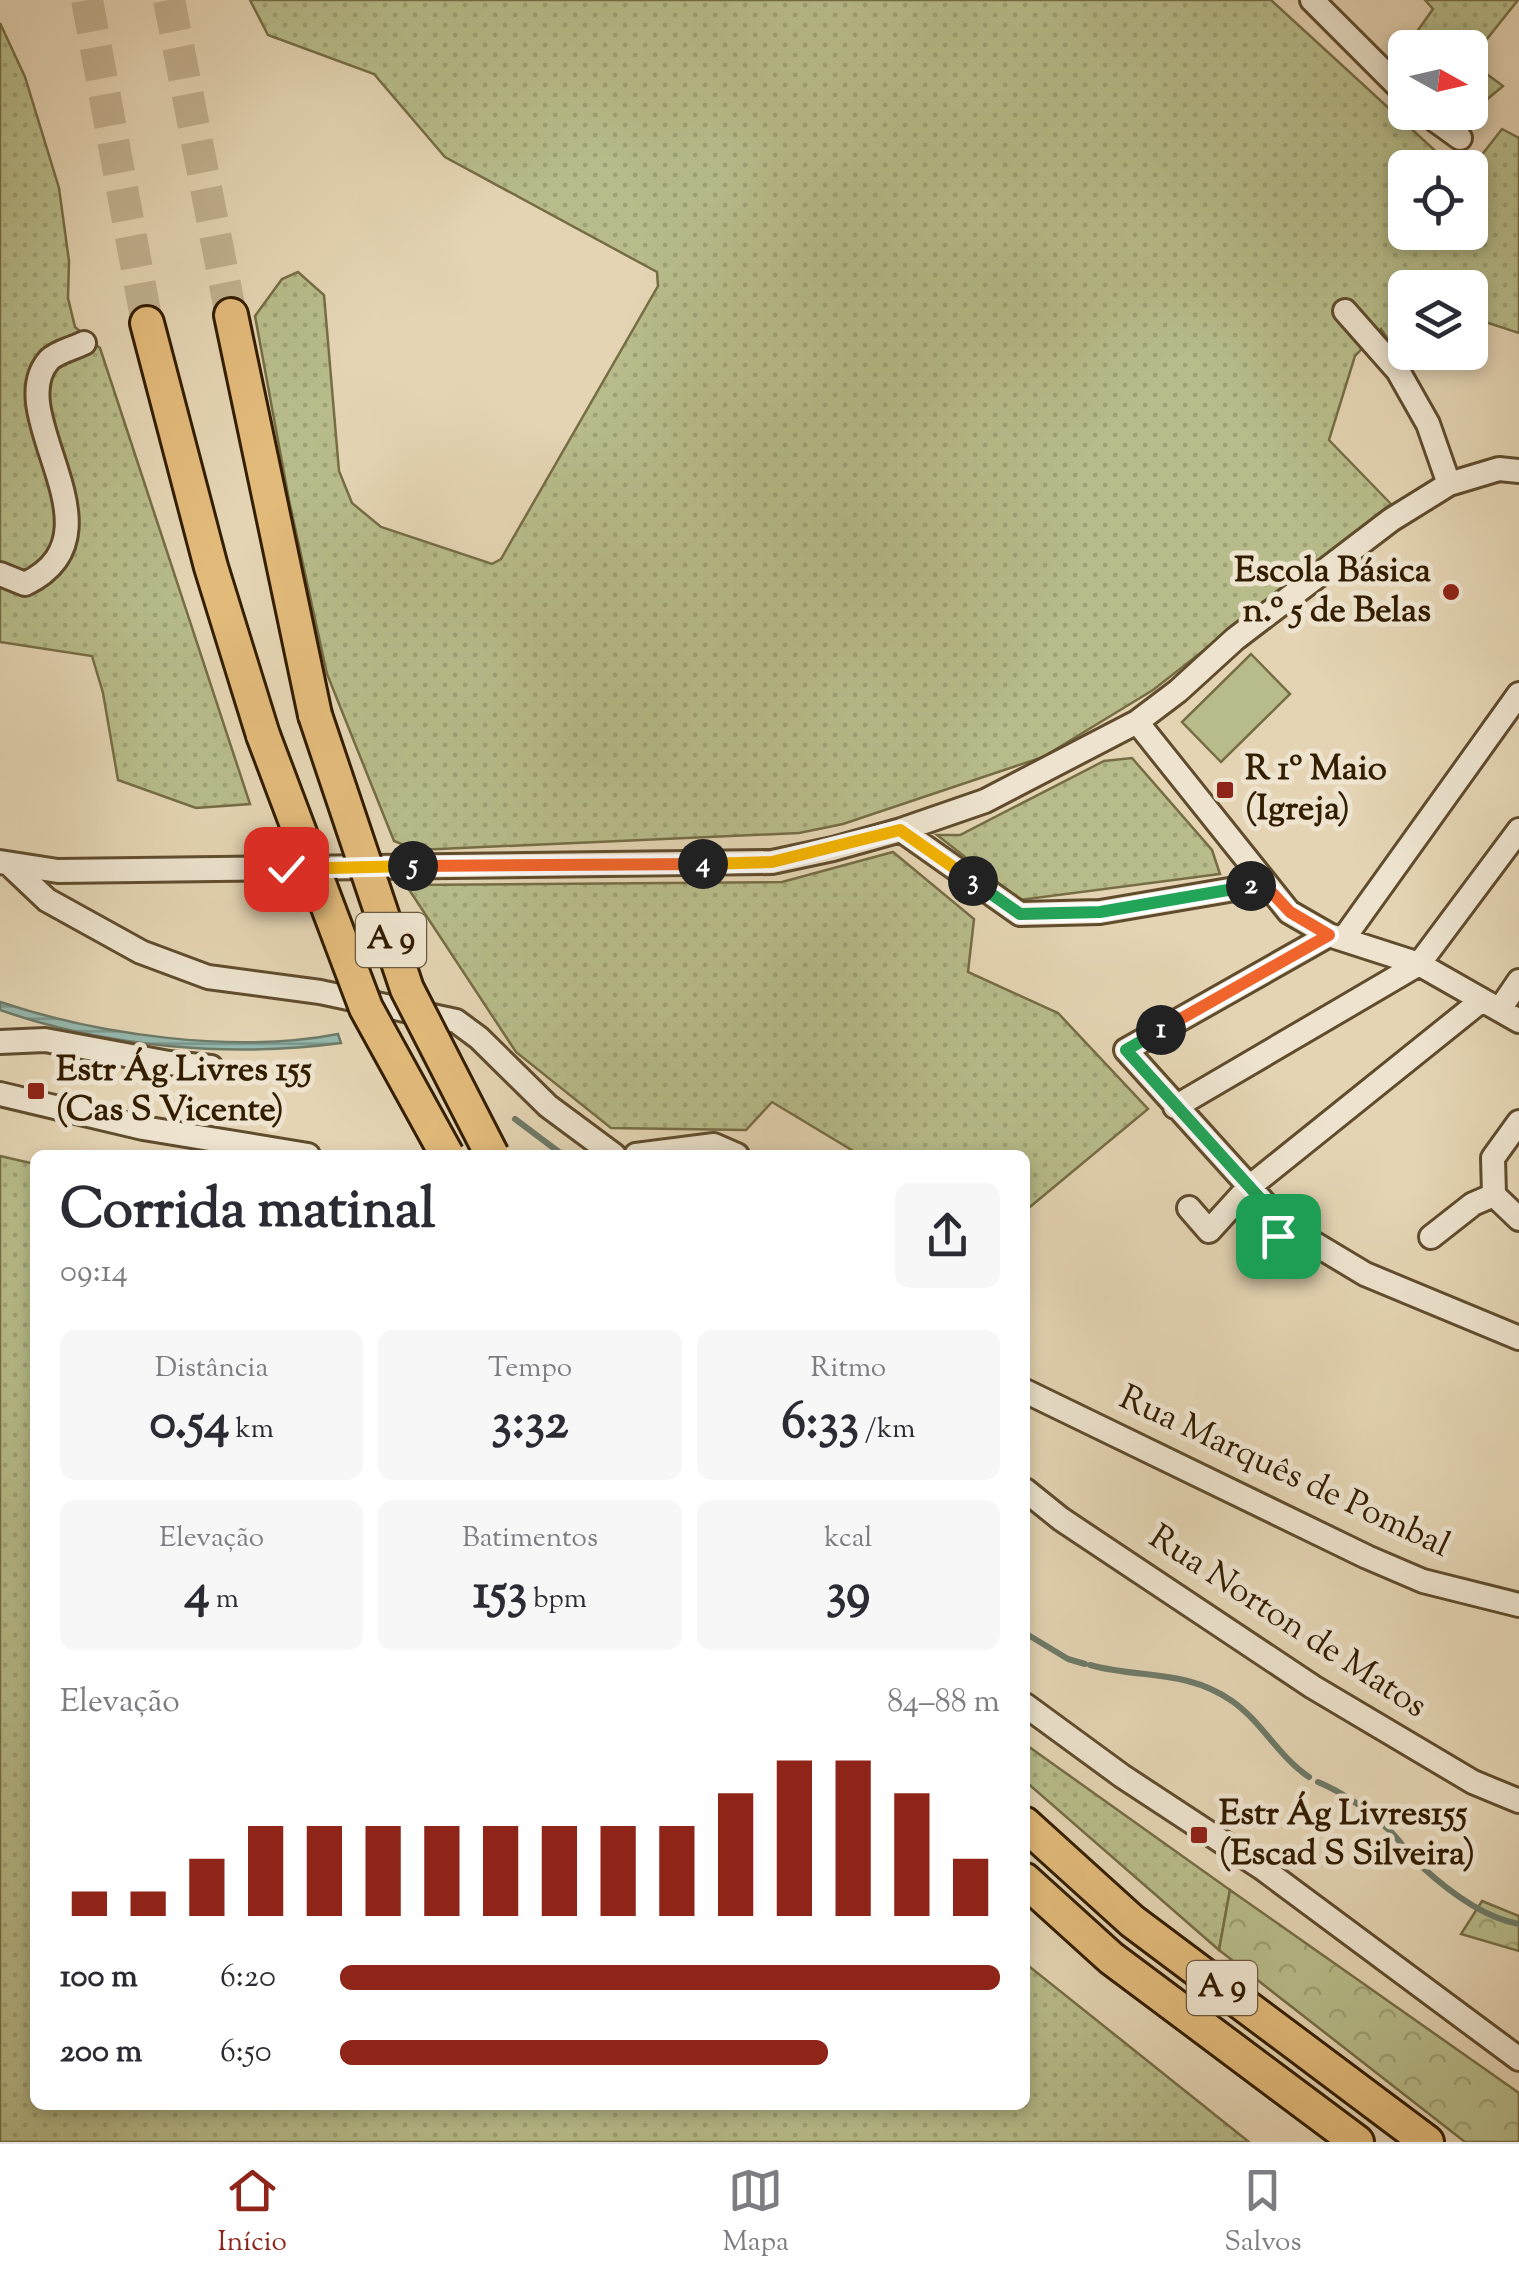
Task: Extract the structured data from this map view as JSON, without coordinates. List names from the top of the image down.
{
  "streets": {
    "highway": ["A 9"],
    "street": ["Rua Marquês de Pombal", "Rua Norton de Matos"]
  },
  "places": {
    "other": ["Escola Básica n.º 5 de Belas"],
    "transit": ["R 1º Maio (Igreja)", "Estr Ág Livres 155 (Cas S Vicente)", "Estr Ág Livres155 (Escad S Silveira)"]
  },
  "north": "right",
  "page": {
    "pins": [
      "4",
      "5",
      "3",
      "2",
      "1"
    ],
    "heading": ["Corrida matinal", "09:14"],
    "stats": [
      ["Distância", "0.54 km"],
      ["Tempo", "3:32"],
      ["Ritmo", "6:33 /km"],
      ["Elevação", "4 m"],
      ["Batimentos", "153 bpm"],
      ["kcal", "39"]
    ],
    "chart": ["Elevação", "84–88 m"],
    "list": [
      {
        "name": "100 m",
        "note": "6:20"
      },
      {
        "name": "200 m",
        "note": "6:50"
      }
    ],
    "tabs": ["Início", "Mapa", "Salvos"]
  }
}
